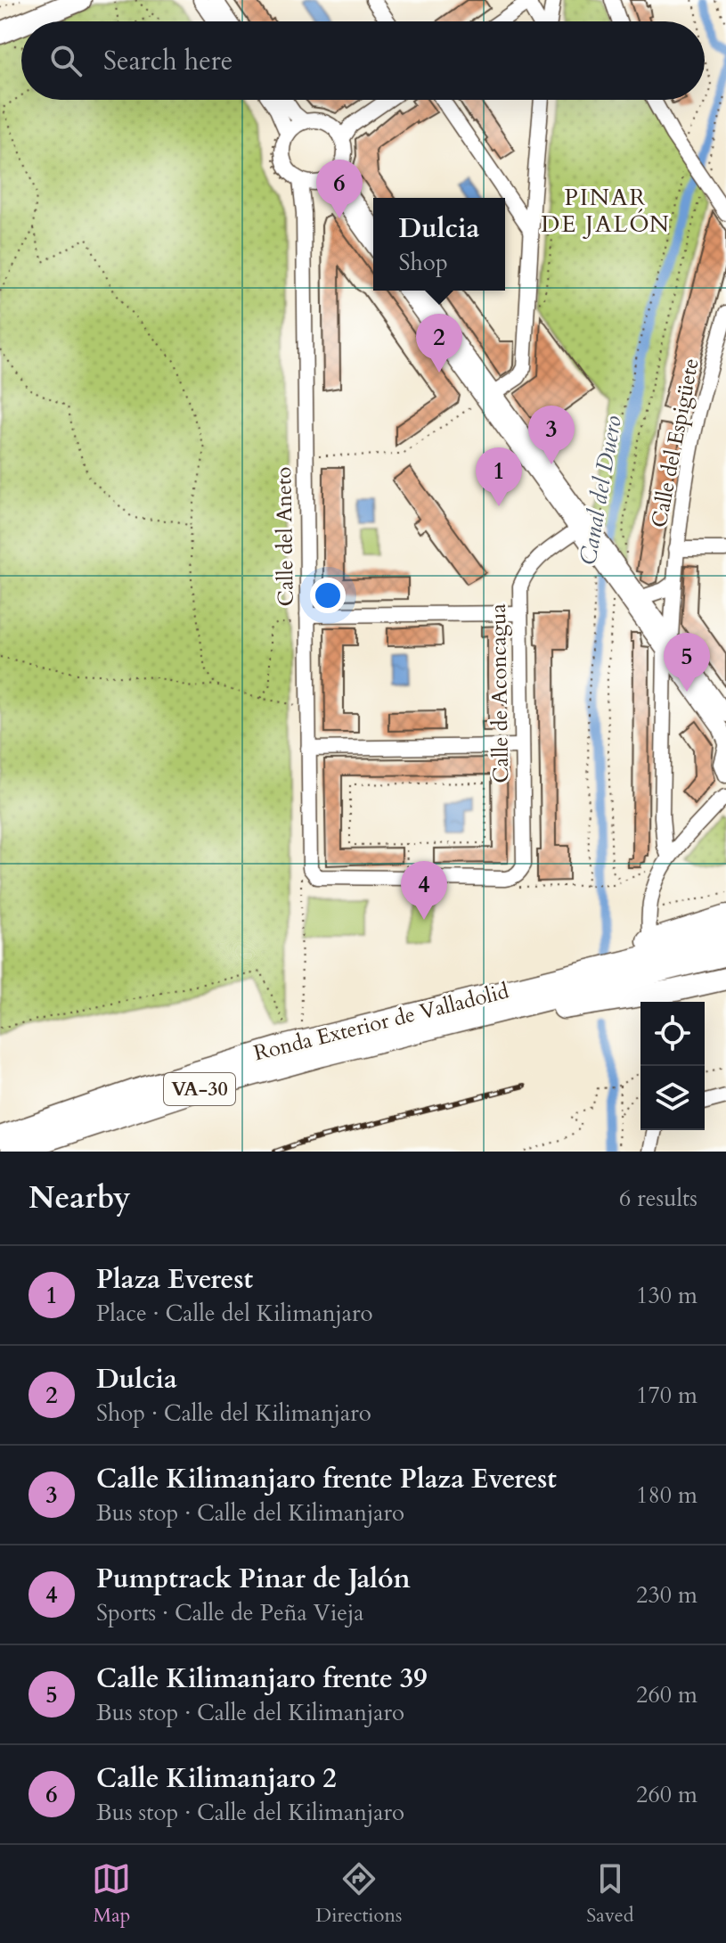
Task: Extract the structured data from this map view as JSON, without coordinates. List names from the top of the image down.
{
  "streets": {
    "highway": ["Ronda Exterior de Valladolid", "VA-30"],
    "street": ["Calle del Espigüete", "Calle del Aneto", "Calle de Aconcagua"]
  },
  "districts": ["PINAR DE JALÓN"],
  "water": ["Canal del Duero"],
  "page": {
    "search": "Search here",
    "pins": [
      "6",
      "2",
      "3",
      "1",
      "5",
      "4"
    ],
    "popup": ["Dulcia", "Shop"],
    "heading": ["Nearby", "6 results"],
    "list": [
      {
        "mark": "1",
        "name": "Plaza Everest",
        "note": "Place · Calle del Kilimanjaro",
        "value": "130 m"
      },
      {
        "mark": "2",
        "name": "Dulcia",
        "note": "Shop · Calle del Kilimanjaro",
        "value": "170 m"
      },
      {
        "mark": "3",
        "name": "Calle Kilimanjaro frente Plaza Everest",
        "note": "Bus stop · Calle del Kilimanjaro",
        "value": "180 m"
      },
      {
        "mark": "4",
        "name": "Pumptrack Pinar de Jalón",
        "note": "Sports · Calle de Peña Vieja",
        "value": "230 m"
      },
      {
        "mark": "5",
        "name": "Calle Kilimanjaro frente 39",
        "note": "Bus stop · Calle del Kilimanjaro",
        "value": "260 m"
      },
      {
        "mark": "6",
        "name": "Calle Kilimanjaro 2",
        "note": "Bus stop · Calle del Kilimanjaro",
        "value": "260 m"
      }
    ],
    "nav": ["Map", "Directions", "Saved"]
  }
}
